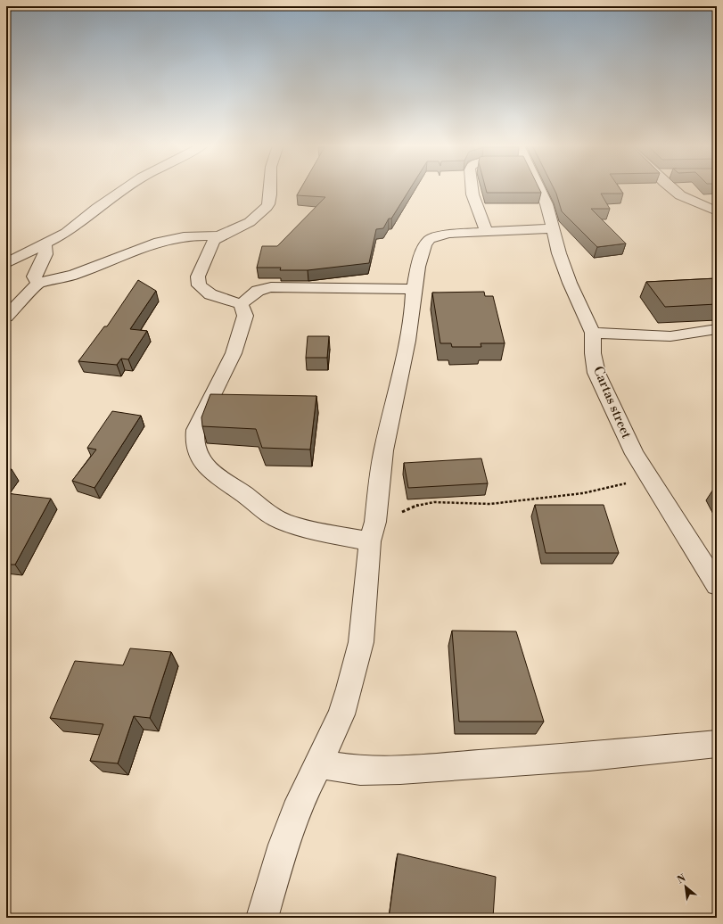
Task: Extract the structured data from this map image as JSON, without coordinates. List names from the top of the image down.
{
  "streets": {
    "street": ["Cartas street"]
  },
  "north": "top left"
}
